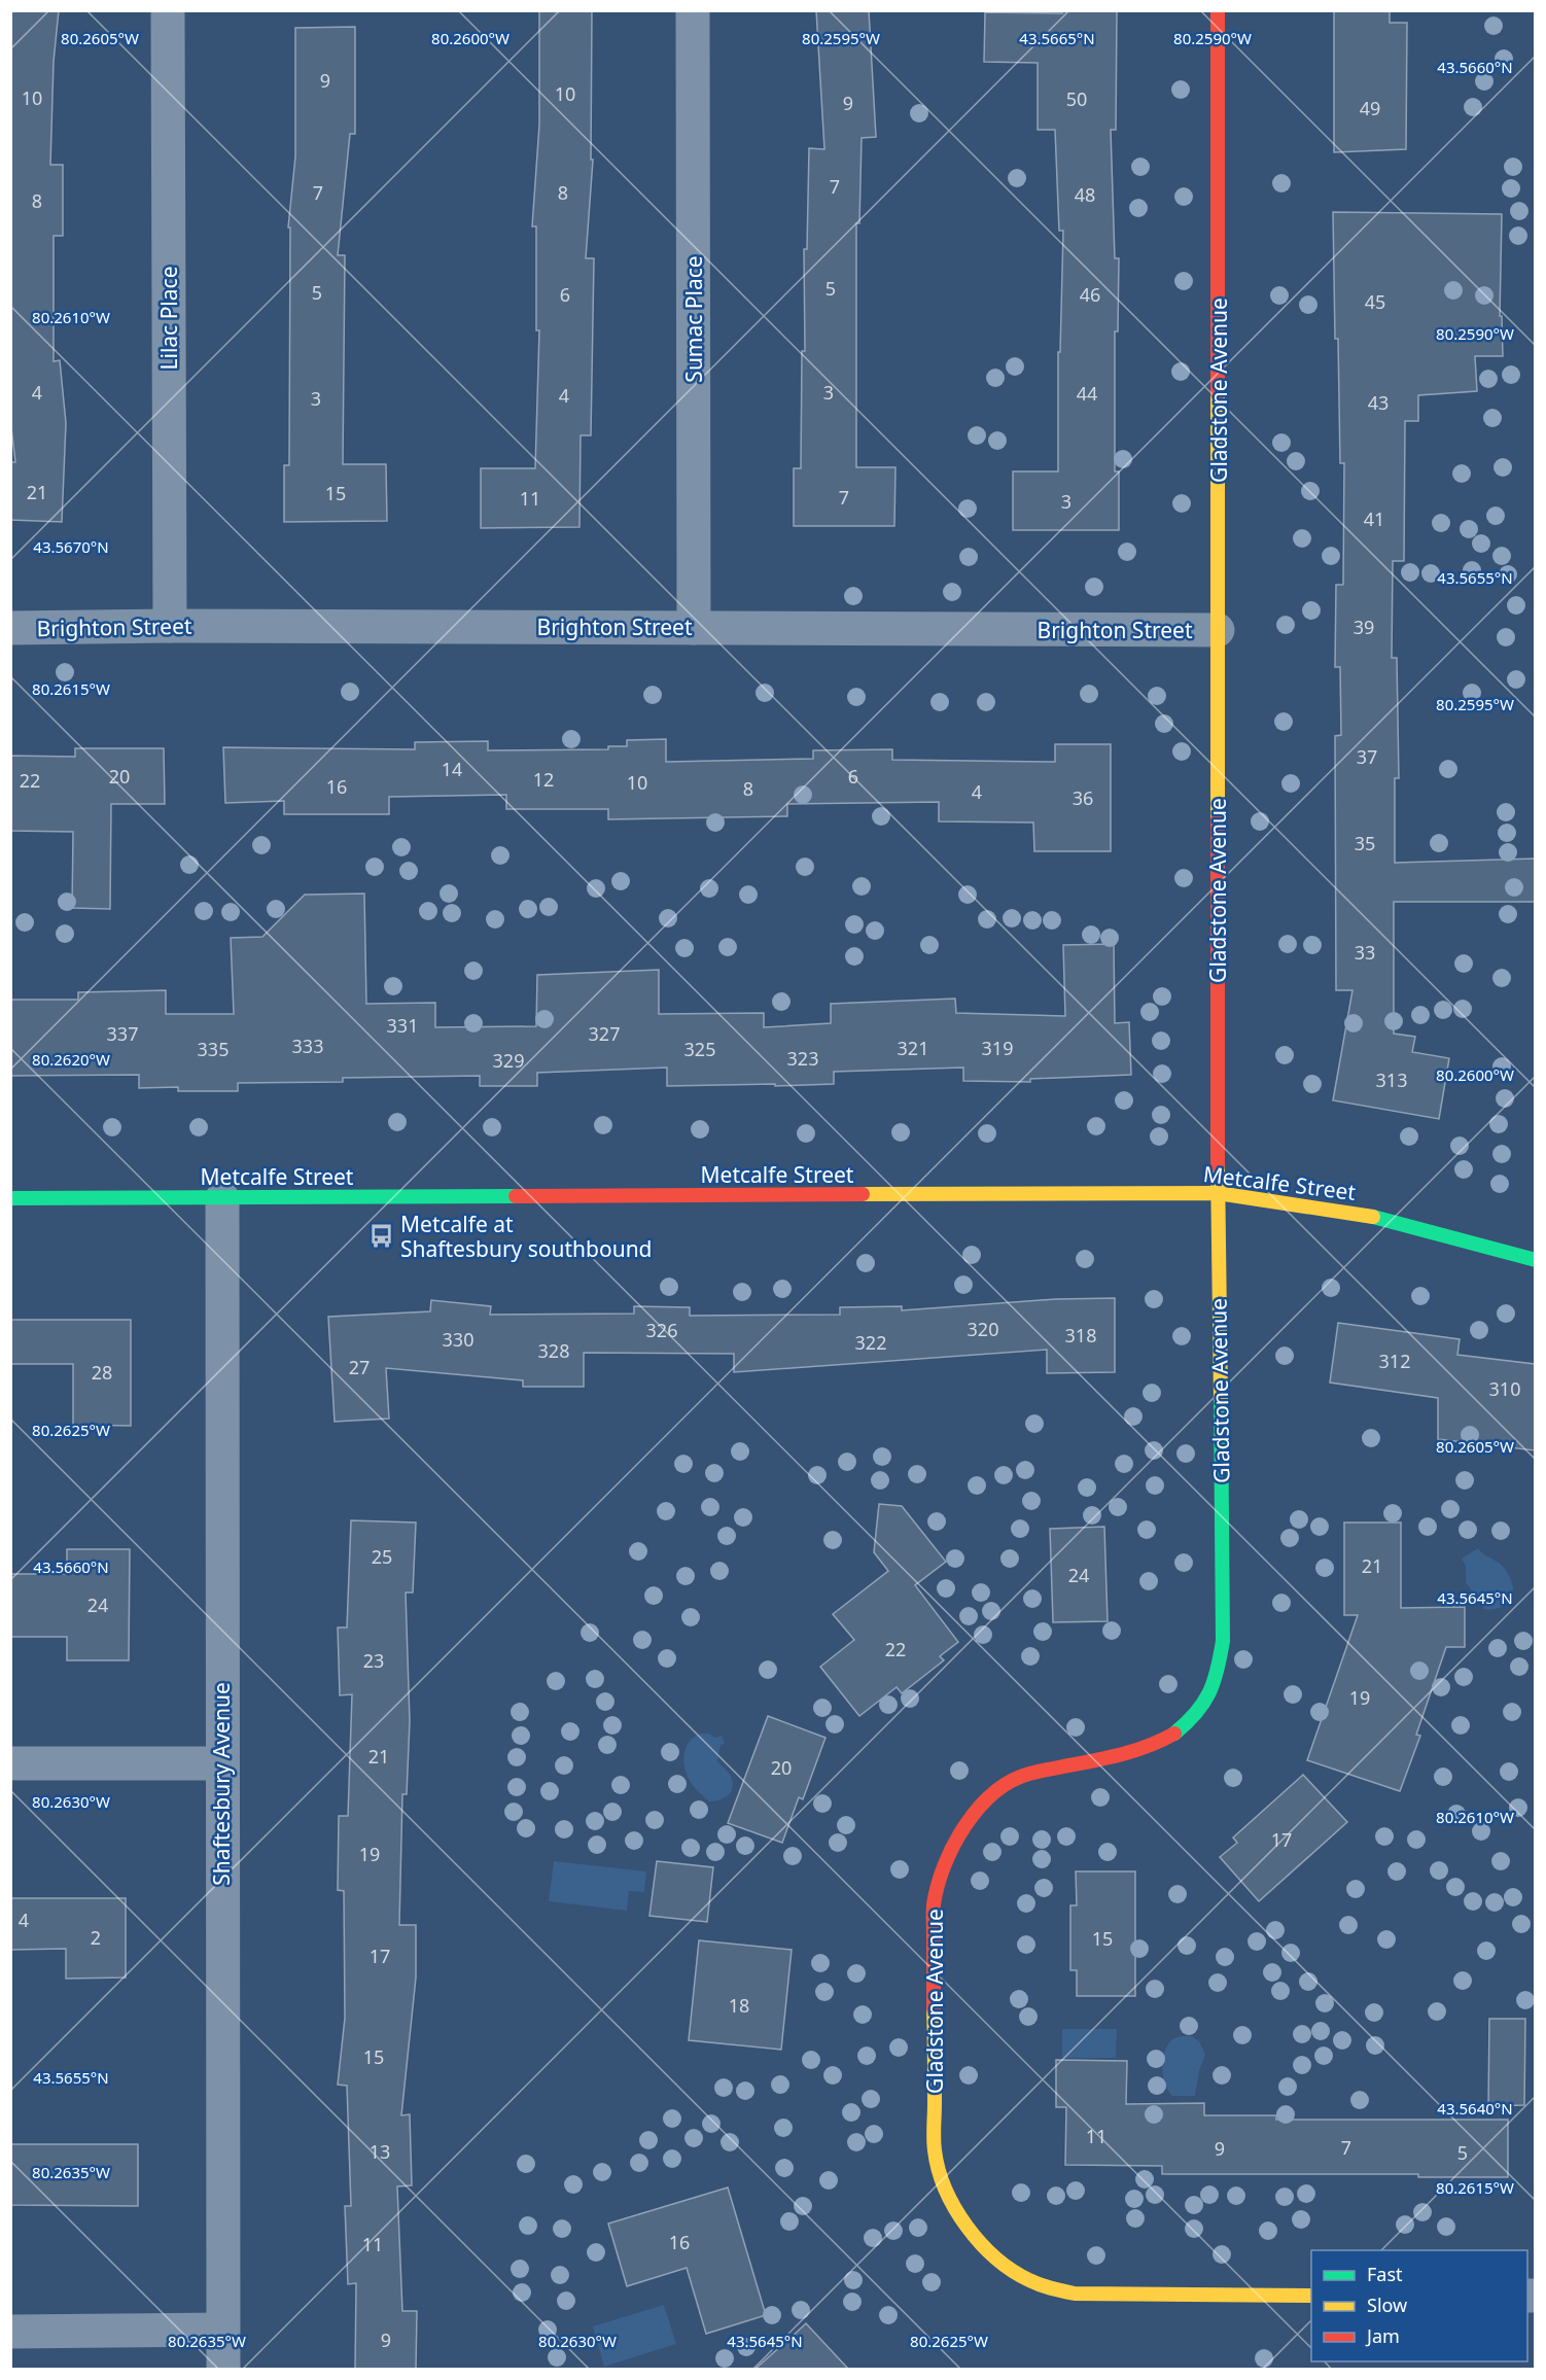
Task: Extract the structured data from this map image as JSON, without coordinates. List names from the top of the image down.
{
  "streets": {
    "street": [
      "Lilac Place",
      "Sumac Place",
      "Gladstone Avenue",
      "Brighton Street",
      "Metcalfe Street",
      "Shaftesbury Avenue"
    ]
  },
  "crossings": [
    ["Lilac Place", "Brighton Street"],
    ["Sumac Place", "Brighton Street"],
    ["Gladstone Avenue", "Brighton Street"],
    ["Gladstone Avenue", "Metcalfe Street"],
    ["Metcalfe Street", "Shaftesbury Avenue"]
  ],
  "places": {
    "bus stop": ["Metcalfe at Shaftesbury southbound"]
  },
  "house_numbers": [
    "9",
    "10",
    "10",
    "50",
    "9",
    "49",
    "7",
    "7",
    "8",
    "48",
    "8",
    "5",
    "5",
    "6",
    "46",
    "45",
    "4",
    "3",
    "44",
    "4",
    "3",
    "43",
    "21",
    "15",
    "7",
    "11",
    "3",
    "41",
    "39",
    "37",
    "14",
    "20",
    "6",
    "12",
    "22",
    "10",
    "16",
    "8",
    "4",
    "36",
    "35",
    "33",
    "331",
    "337",
    "327",
    "333",
    "321",
    "319",
    "335",
    "325",
    "323",
    "329",
    "313",
    "320",
    "326",
    "318",
    "330",
    "322",
    "328",
    "312",
    "27",
    "28",
    "310",
    "25",
    "21",
    "24",
    "24",
    "22",
    "23",
    "19",
    "21",
    "20",
    "17",
    "19",
    "4",
    "2",
    "15",
    "17",
    "18",
    "15",
    "11",
    "7",
    "9",
    "13",
    "5",
    "16",
    "11",
    "9"
  ],
  "legend": ["Fast", "Slow", "Jam"],
  "coordinates": [
    "80.2595°W",
    "80.2590°W",
    "80.2605°W",
    "80.2600°W",
    "43.5665°N",
    "43.5660°N",
    "80.2610°W",
    "43.5670°N",
    "43.5655°N",
    "80.2615°W",
    "80.2620°W",
    "80.2625°W",
    "43.5645°N",
    "80.2630°W",
    "43.5640°N",
    "80.2635°W"
  ]
}
